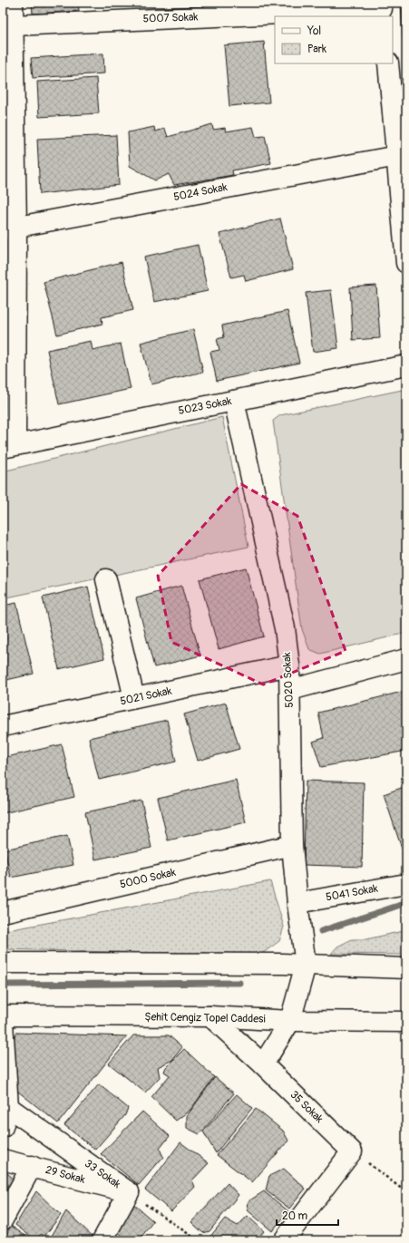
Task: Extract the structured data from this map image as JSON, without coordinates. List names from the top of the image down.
{
  "streets": {
    "street": [
      "5007 Sokak",
      "5024 Sokak",
      "5023 Sokak",
      "5020 Sokak",
      "5021 Sokak",
      "5000 Sokak",
      "5041 Sokak",
      "Şehit Cengiz Topel Caddesi",
      "35 Sokak",
      "33 Sokak",
      "29 Sokak"
    ]
  },
  "crossings": [
    ["5023 Sokak", "5020 Sokak"],
    ["5020 Sokak", "5021 Sokak"],
    ["5020 Sokak", "5000 Sokak"],
    ["5020 Sokak", "5041 Sokak"],
    ["Şehit Cengiz Topel Caddesi", "35 Sokak"],
    ["33 Sokak", "29 Sokak"]
  ],
  "legend": ["Yol", "Park"],
  "scale_bar": "20 m"
}
